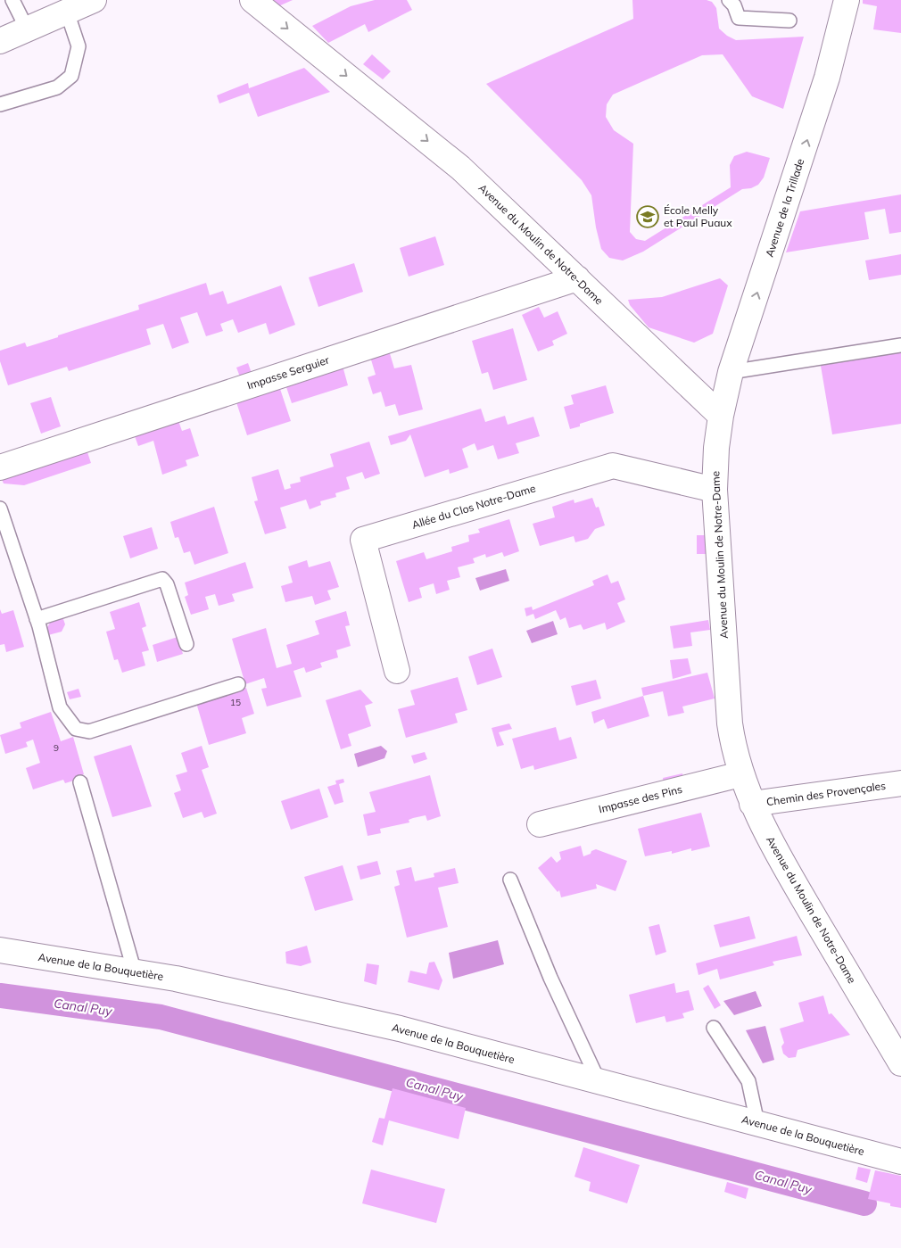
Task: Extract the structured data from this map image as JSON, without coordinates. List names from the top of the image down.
{
  "streets": {
    "street": [
      "Avenue de la Trillade",
      "Avenue du Moulin de Notre-Dame",
      "Impasse Serguier",
      "Allée du Clos Notre-Dame",
      "Chemin des Provençales",
      "Impasse des Pins",
      "Avenue de la Bouquetière"
    ]
  },
  "crossings": [
    ["Avenue de la Trillade", "Avenue du Moulin de Notre-Dame"],
    ["Avenue du Moulin de Notre-Dame", "Impasse Serguier"],
    ["Avenue du Moulin de Notre-Dame", "Allée du Clos Notre-Dame"],
    ["Avenue du Moulin de Notre-Dame", "Chemin des Provençales"],
    ["Avenue du Moulin de Notre-Dame", "Impasse des Pins"]
  ],
  "one_way": ["Avenue de la Trillade"],
  "water": ["Canal Puy"],
  "places": {
    "school or university": ["École Melly et Paul Puaux"]
  },
  "house_numbers": ["15", "9"]
}
